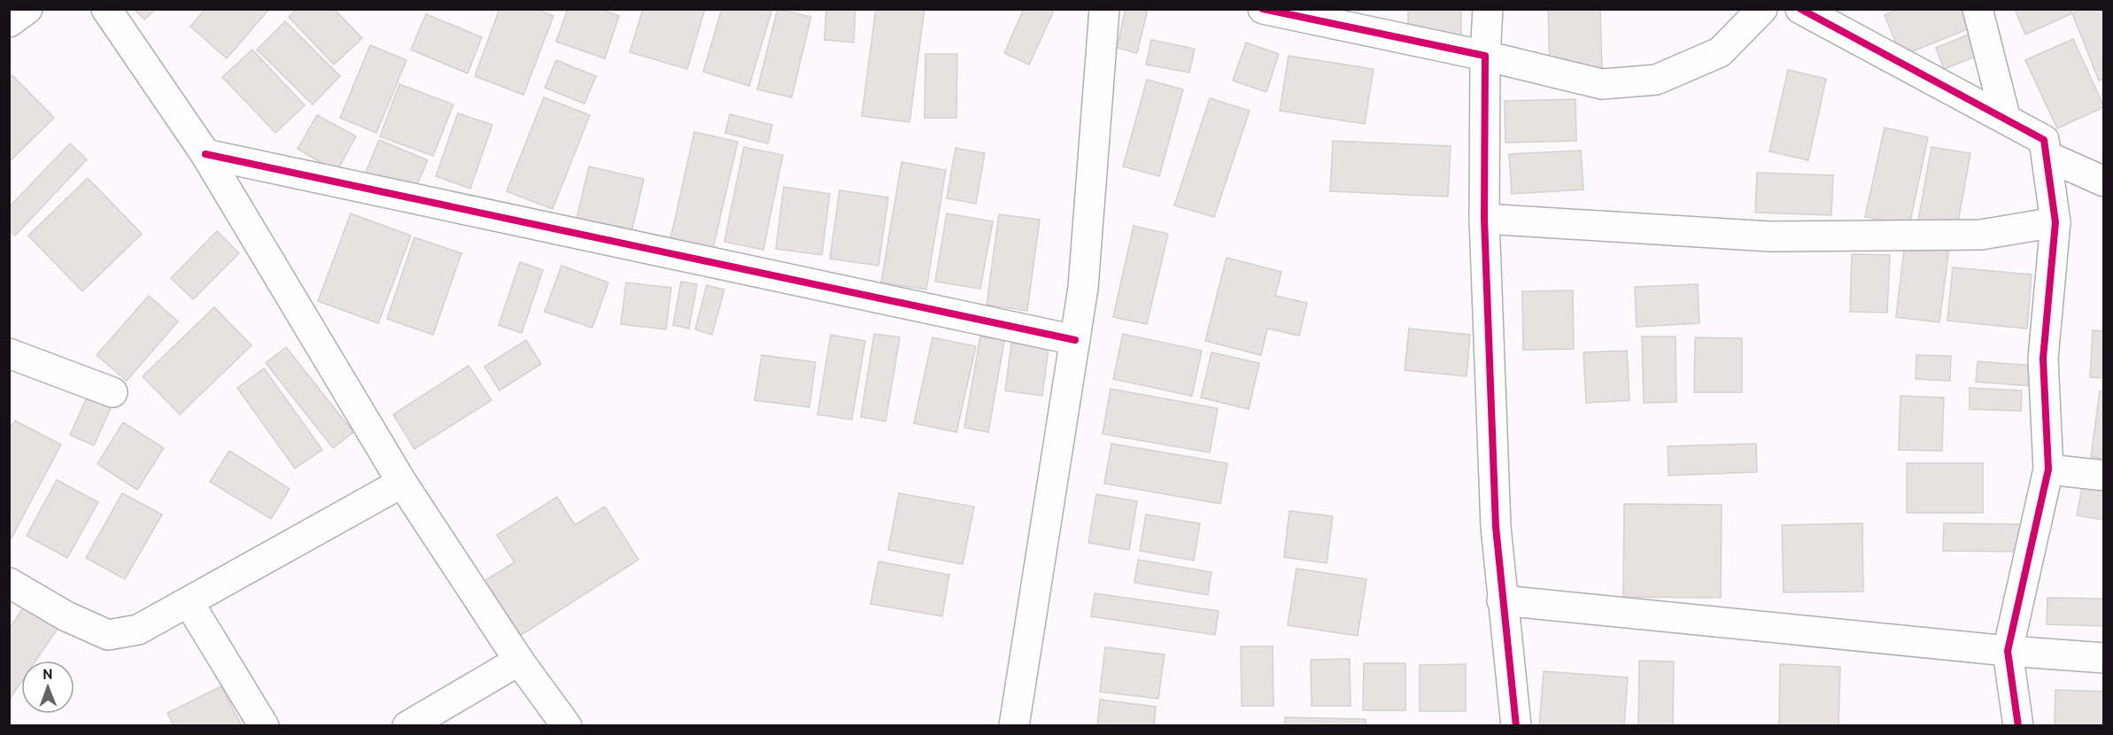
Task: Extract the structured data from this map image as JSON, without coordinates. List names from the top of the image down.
{
  "north": "top"
}
